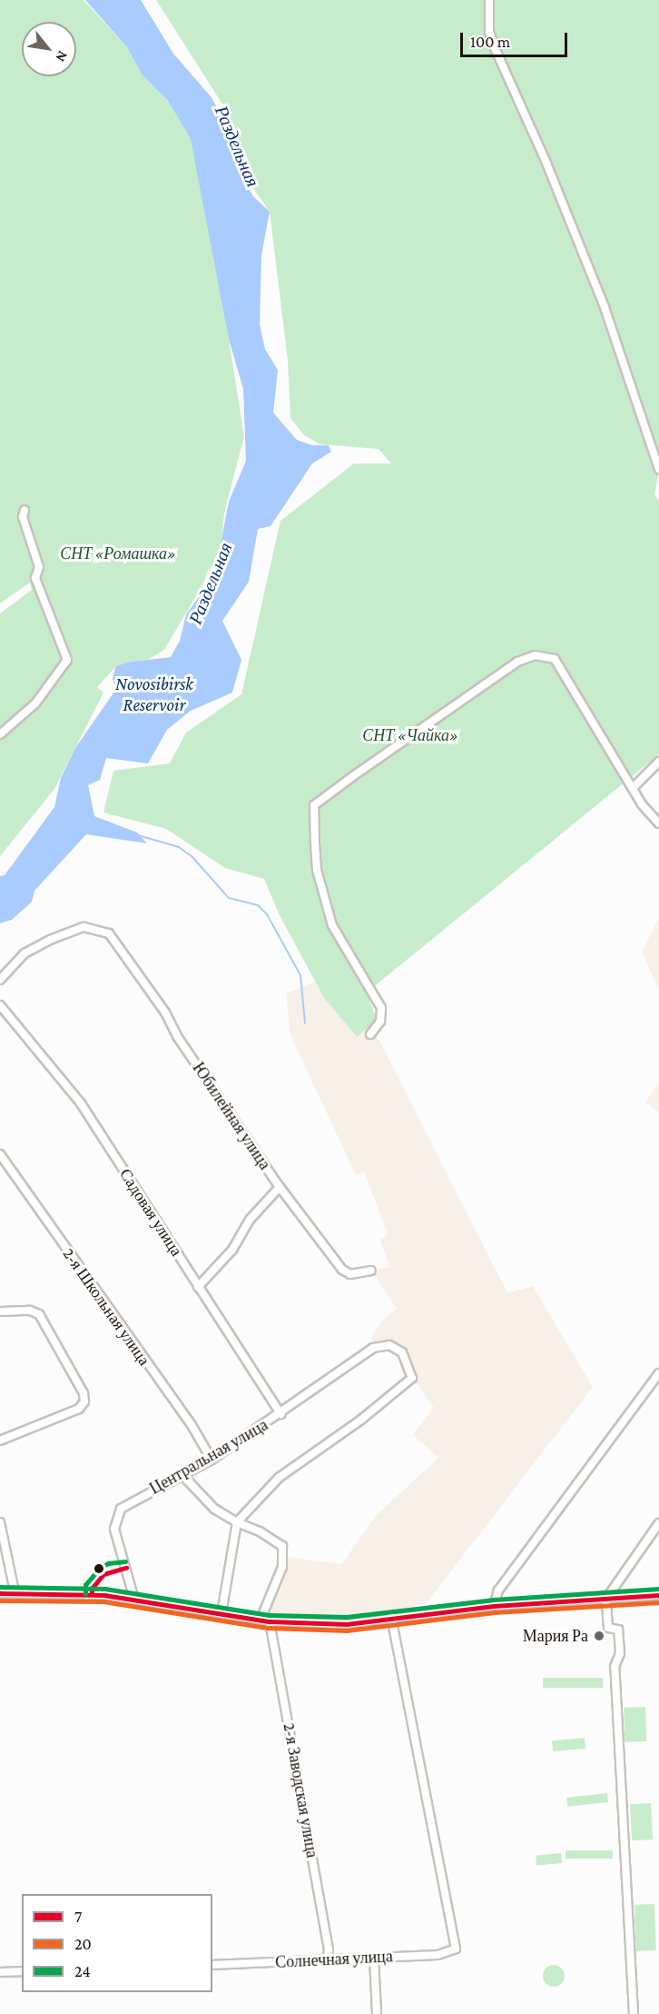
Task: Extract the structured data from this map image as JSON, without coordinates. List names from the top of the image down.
{
  "streets": {
    "street": [
      "Юбилейная улица",
      "Садовая улица",
      "2-я Школьная улица",
      "Центральная улица",
      "2-я Заводская улица",
      "Солнечная улица"
    ]
  },
  "crossings": [
    ["Садовая улица", "Центральная улица"],
    ["2-я Школьная улица", "Центральная улица"],
    ["2-я Заводская улица", "Солнечная улица"]
  ],
  "water": ["Раздельная", "Novosibirsk Reservoir"],
  "parks": ["СНТ «Ромашка»", "СНТ «Чайка»"],
  "places": ["Мария Ра"],
  "lines": ["transit line 24", "transit line 7", "transit line 20"],
  "legend": ["7", "20", "24"],
  "scale_bar": "100 m",
  "north": "bottom right"
}
